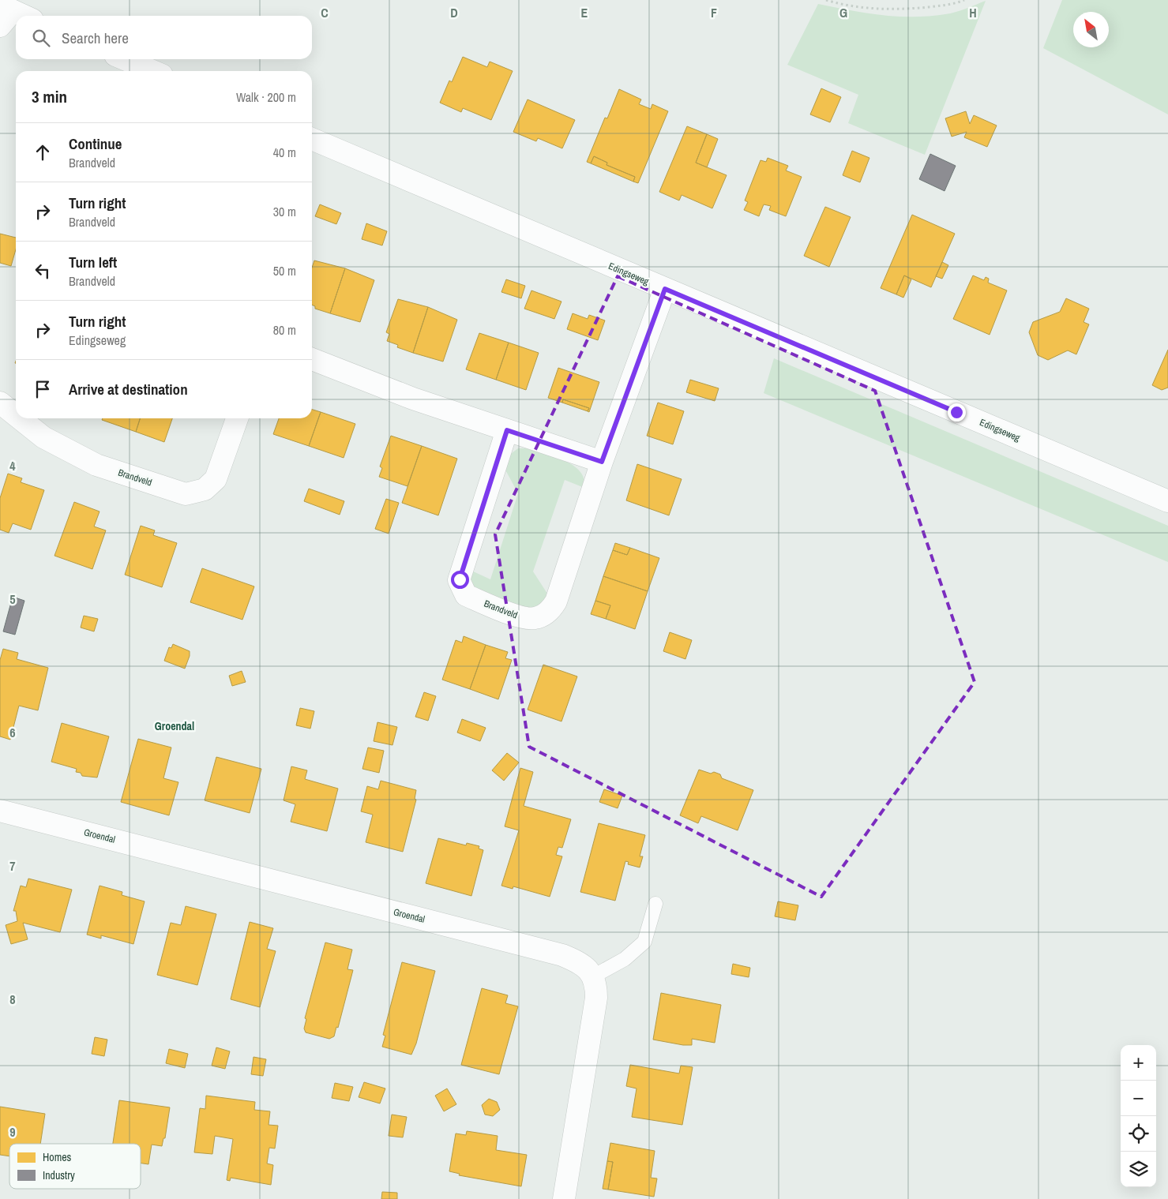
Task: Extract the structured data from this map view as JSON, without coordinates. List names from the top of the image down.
{
  "streets": {
    "street": ["Edingseweg", "Brandveld", "Groendal"]
  },
  "crossings": [
    ["Edingseweg", "Brandveld"]
  ],
  "districts": ["Groendal"],
  "legend": ["Homes", "Industry"],
  "north": "top left",
  "page": {
    "search": "Search here",
    "heading": ["3 min", "Walk · 200 m"],
    "list": [
      ["Continue", "Brandveld", "40 m"],
      ["Turn right", "Brandveld", "30 m"],
      ["Turn left", "Brandveld", "50 m"],
      ["Turn right", "Edingseweg", "80 m"],
      "Arrive at destination"
    ],
    "map_buttons": ["+", "−"]
  },
  "grid": {
    "columns": [
      "C",
      "D",
      "E",
      "F",
      "G",
      "H"
    ],
    "rows": [
      "4",
      "5",
      "6",
      "7",
      "8",
      "9"
    ]
  }
}
